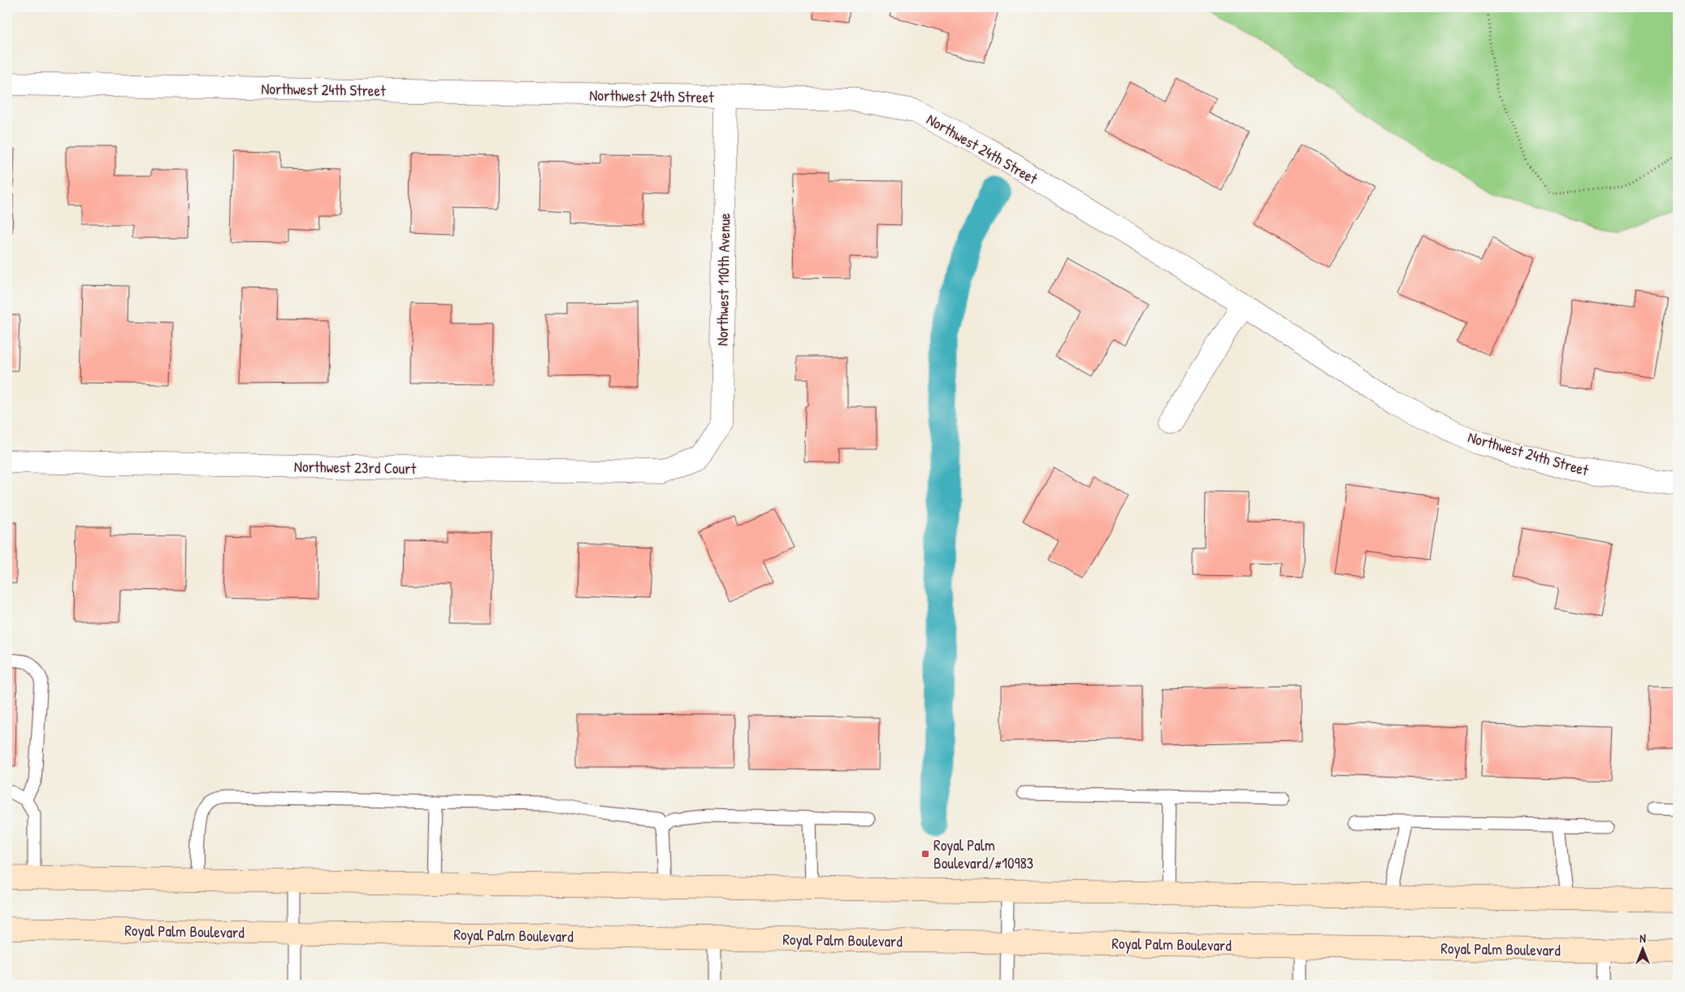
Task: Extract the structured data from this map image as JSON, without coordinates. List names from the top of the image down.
{
  "streets": {
    "main road": ["Royal Palm Boulevard"],
    "street": ["Northwest 24th Street", "Northwest 110th Avenue", "Northwest 23rd Court"]
  },
  "crossings": [
    ["Northwest 24th Street", "Northwest 110th Avenue"],
    ["Northwest 110th Avenue", "Northwest 23rd Court"]
  ],
  "places": {
    "transit": ["Royal Palm Boulevard/#10983"]
  },
  "north": "top"
}
